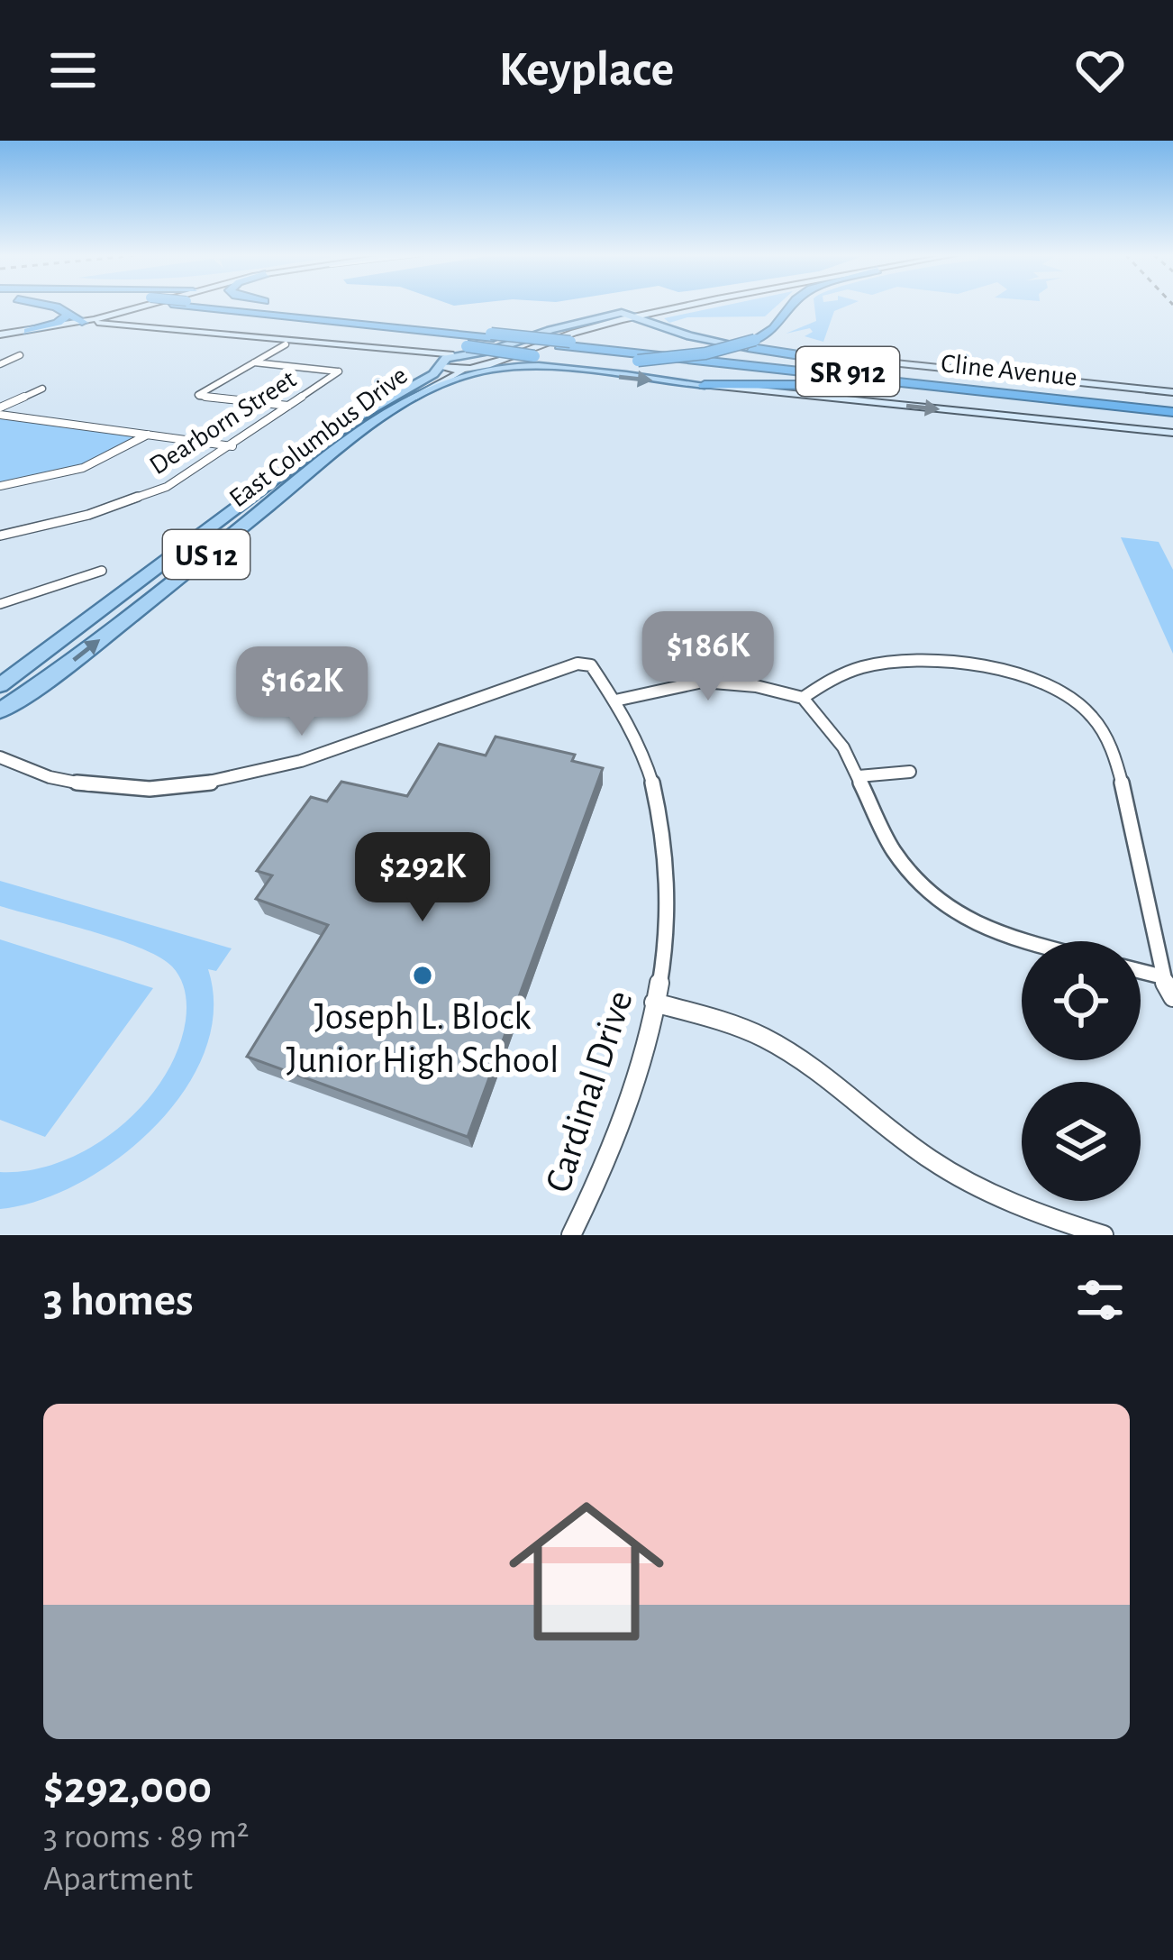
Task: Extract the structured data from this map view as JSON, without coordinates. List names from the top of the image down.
{
  "streets": {
    "highway": ["Cline Avenue", "SR 912", "US 12"],
    "main road": ["East Columbus Drive"],
    "street": ["Dearborn Street", "Cardinal Drive"]
  },
  "crossings": [
    ["Cline Avenue", "East Columbus Drive"],
    ["Cline Avenue", "US 12"],
    ["East Columbus Drive", "US 12"]
  ],
  "places": ["Joseph L. Block Junior High School"],
  "page": {
    "header": "Keyplace",
    "price": ["$186K", "$162K", "$292K"],
    "heading": "3 homes",
    "list": [
      {
        "name": "$292,000",
        "note": "3 rooms · 89 m² · Apartment"
      }
    ]
  }
}
